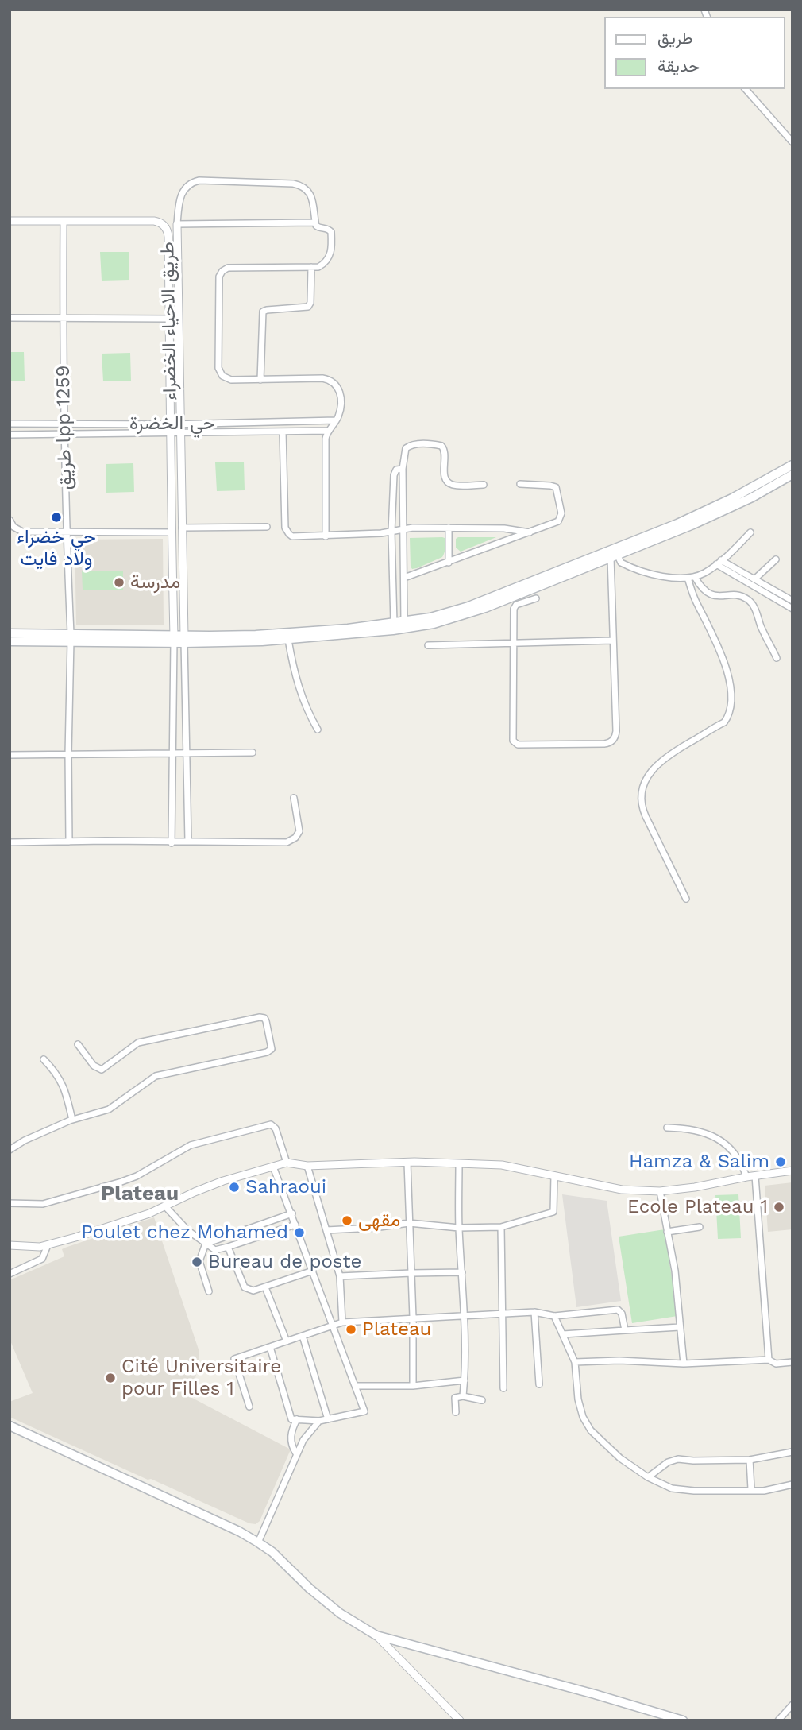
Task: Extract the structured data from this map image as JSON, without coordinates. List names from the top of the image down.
{
  "streets": {
    "street": ["طريق الاحياء الخضراء", "حي الخضرة", "طريق lpp 1259"]
  },
  "crossings": [
    ["طريق الاحياء الخضراء", "حي الخضرة"],
    ["طريق الاحياء الخضراء", "طريق lpp 1259"],
    ["حي الخضرة", "طريق lpp 1259"]
  ],
  "districts": ["Plateau"],
  "places": [
    "حي خضراء ولاد فايت",
    "مدرسة",
    "Hamza & Salim",
    "Sahraoui",
    "Ecole Plateau 1",
    "مقهى",
    "Poulet chez Mohamed",
    "Bureau de poste",
    "Plateau",
    "Cité Universitaire pour Filles 1"
  ],
  "legend": ["طريق", "حديقة"]
}
